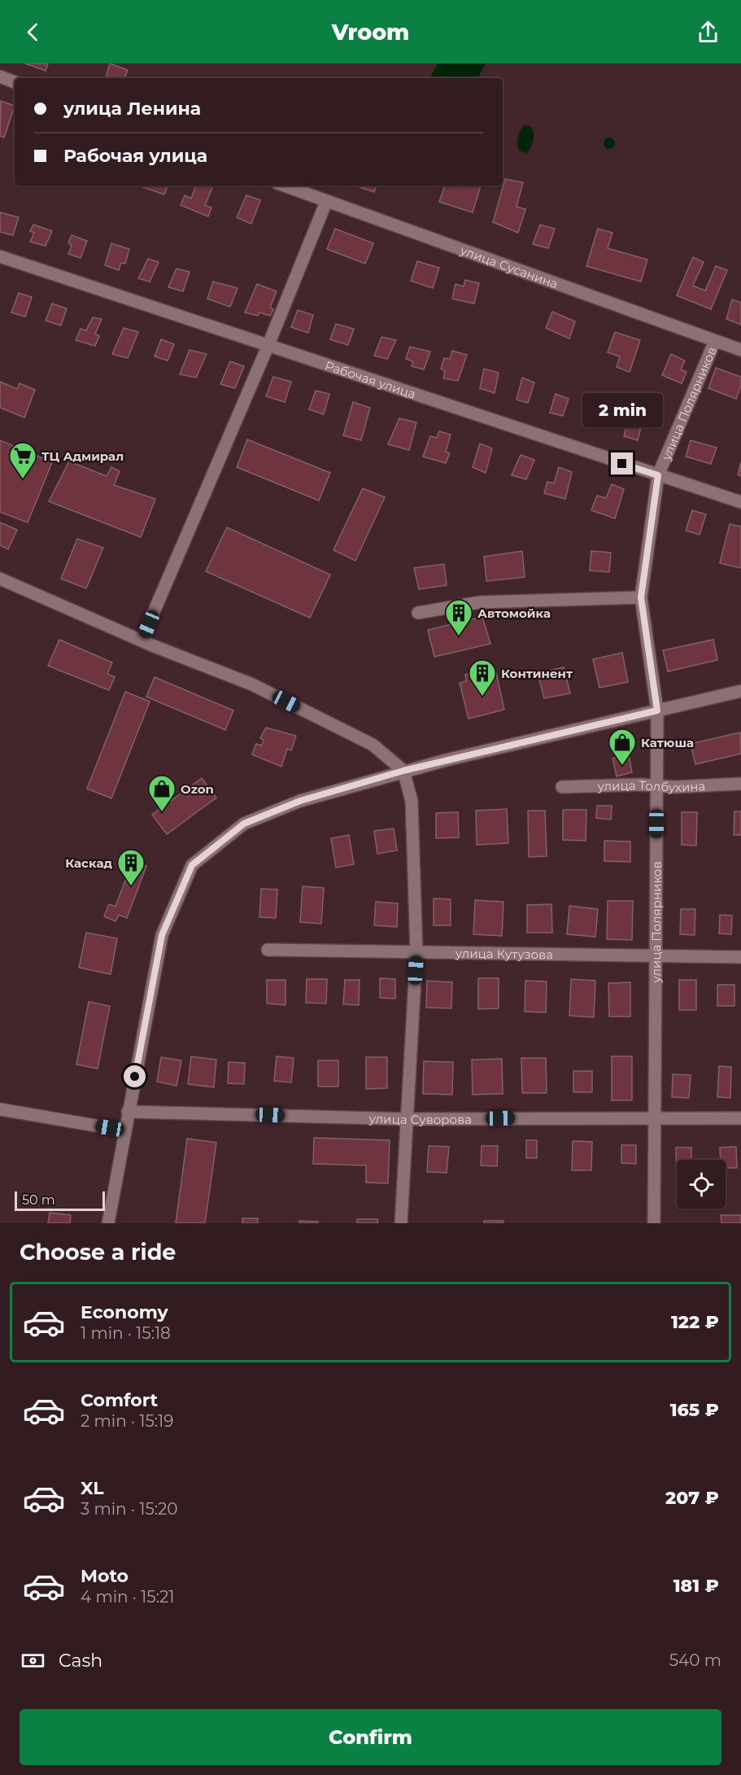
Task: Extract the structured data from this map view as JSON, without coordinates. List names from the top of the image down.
{
  "streets": {
    "street": [
      "улица Сусанина",
      "Рабочая улица",
      "улица Полярников",
      "улица Толбухина",
      "улица Кутузова",
      "улица Суворова"
    ]
  },
  "crossings": [
    ["улица Сусанина", "улица Полярников"],
    ["Рабочая улица", "улица Полярников"],
    ["улица Полярников", "улица Толбухина"],
    ["улица Полярников", "улица Кутузова"],
    ["улица Полярников", "улица Суворова"]
  ],
  "places": {
    "supermarket": ["ТЦ Адмирал"],
    "building": ["Автомойка", "Континент", "Каскад"],
    "shop": ["Катюша", "Ozon"]
  },
  "scale_bar": "50 m",
  "page": {
    "header": "Vroom",
    "banner": ["улица Ленина", "Рабочая улица"],
    "bubble": "2 min",
    "scale": "50 m",
    "heading": "Choose a ride",
    "list": [
      {
        "name": "Economy",
        "note": "1 min · 15:18",
        "value": "122 ₽"
      },
      {
        "name": "Comfort",
        "note": "2 min · 15:19",
        "value": "165 ₽"
      },
      {
        "name": "XL",
        "note": "3 min · 15:20",
        "value": "207 ₽"
      },
      {
        "name": "Moto",
        "note": "4 min · 15:21",
        "value": "181 ₽"
      }
    ],
    "pay": ["Cash", "540 m"],
    "buttons": "Confirm"
  }
}
